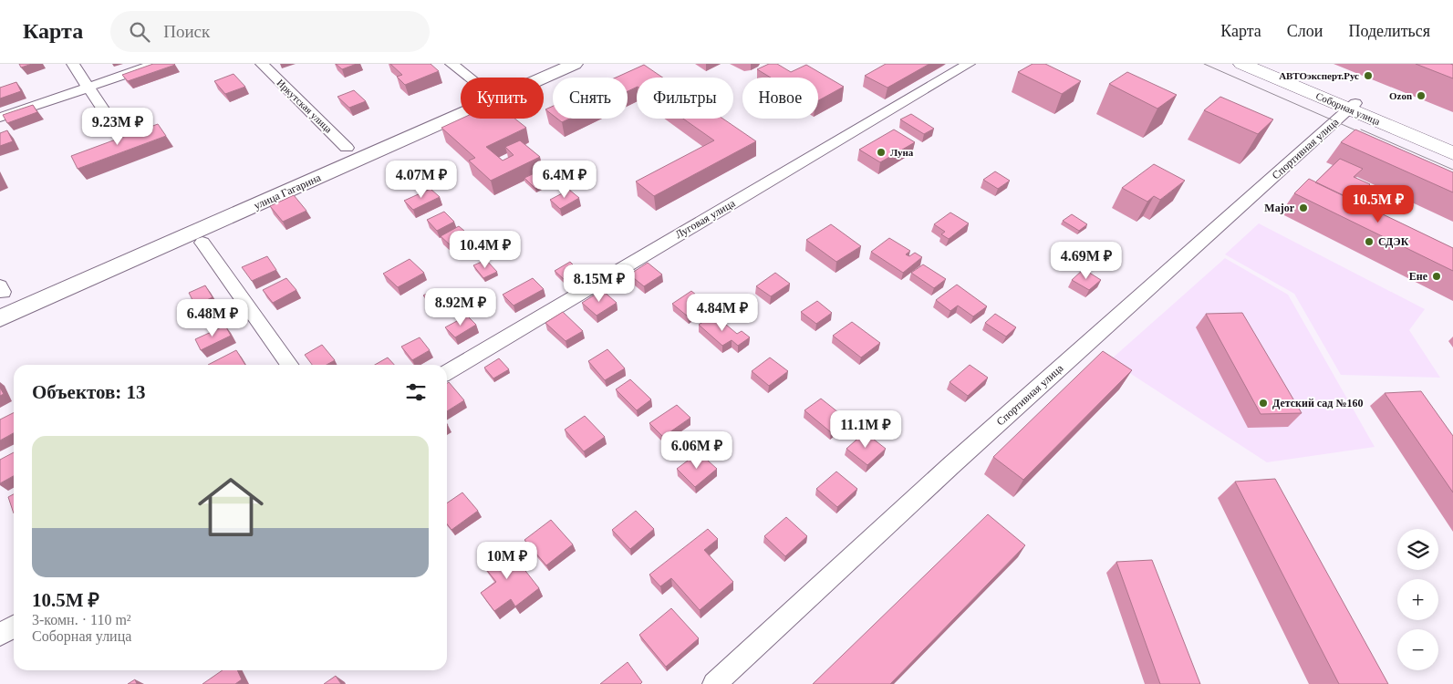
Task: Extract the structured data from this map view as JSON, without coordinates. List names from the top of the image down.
{
  "streets": {
    "main road": ["Соборная улица"],
    "street": [
      "Иркутская улица",
      "Спортивная улица",
      "улица Гагарина",
      "Луговая улица"
    ]
  },
  "crossings": [
    ["Соборная улица", "Спортивная улица"]
  ],
  "places": [
    "АВТОэксперт.Рус",
    "Ozon",
    "Луна",
    "Major",
    "СДЭК",
    "Ене",
    "Детский сад №160"
  ],
  "page": {
    "header": "Карта",
    "search": "Поиск",
    "nav": ["Карта", "Слои", "Поделиться"],
    "chip": [
      "Купить",
      "Снять",
      "Фильтры",
      "Новое"
    ],
    "price": [
      "9.23M ₽",
      "4.07M ₽",
      "6.4M ₽",
      "10.5M ₽",
      "10.4M ₽",
      "4.69M ₽",
      "8.15M ₽",
      "8.92M ₽",
      "4.84M ₽",
      "6.48M ₽",
      "11.1M ₽",
      "6.06M ₽",
      "10M ₽"
    ],
    "heading": "Объектов: 13",
    "list": [
      {
        "name": "10.5M ₽",
        "note": "3-комн. · 110 m² · Соборная улица"
      }
    ],
    "map_buttons": ["+", "−"]
  }
}
